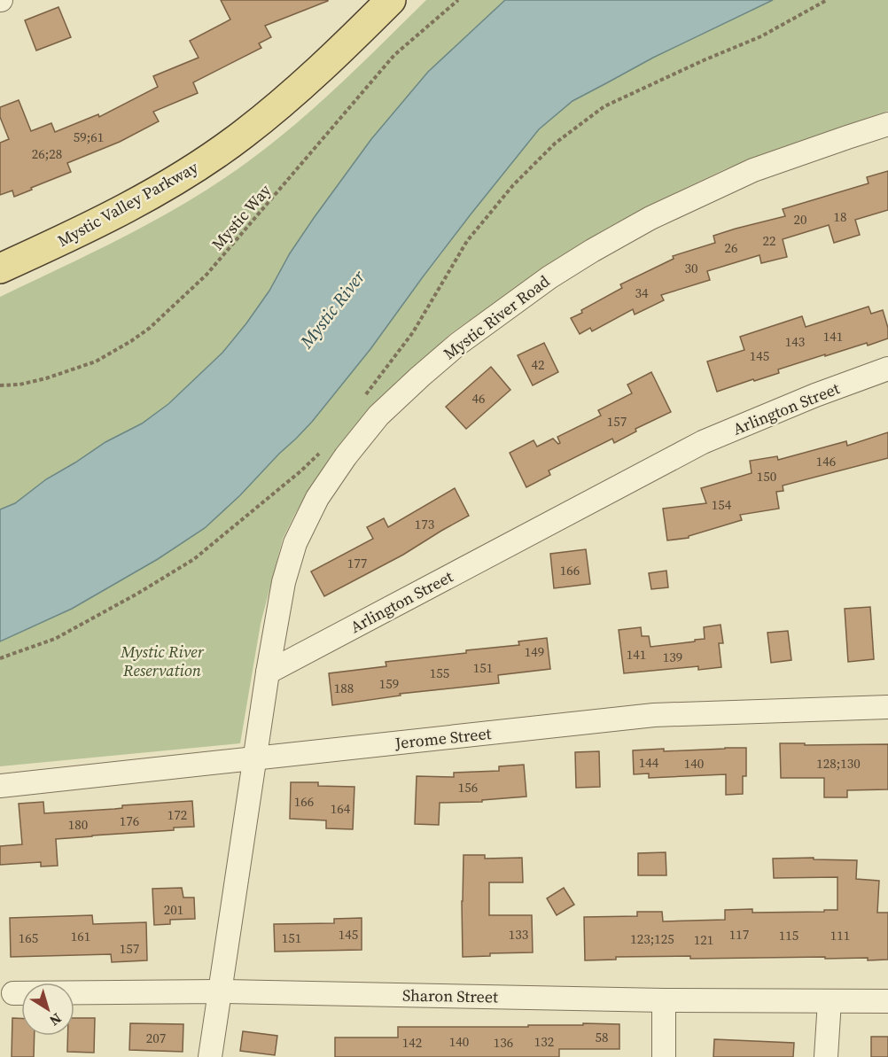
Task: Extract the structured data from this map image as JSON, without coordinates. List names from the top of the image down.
{
  "streets": {
    "main road": ["Mystic Valley Parkway"],
    "street": [
      "Mystic River Road",
      "Arlington Street",
      "Jerome Street",
      "Sharon Street"
    ],
    "path": ["Mystic Way"]
  },
  "crossings": [
    ["Mystic River Road", "Arlington Street"]
  ],
  "water": ["Mystic River"],
  "parks": ["Mystic River Reservation"],
  "house_numbers": [
    "59;61",
    "26;28",
    "18",
    "20",
    "22",
    "26",
    "30",
    "34",
    "141",
    "143",
    "145",
    "42",
    "46",
    "157",
    "146",
    "150",
    "154",
    "173",
    "177",
    "166",
    "149",
    "141",
    "139",
    "151",
    "155",
    "159",
    "188",
    "144",
    "140",
    "128;130",
    "156",
    "166",
    "164",
    "172",
    "176",
    "180",
    "201",
    "145",
    "133",
    "117",
    "115",
    "111",
    "161",
    "165",
    "151",
    "123;125",
    "121",
    "157",
    "58",
    "207",
    "140",
    "132",
    "142",
    "136"
  ],
  "north": "bottom right"
}
